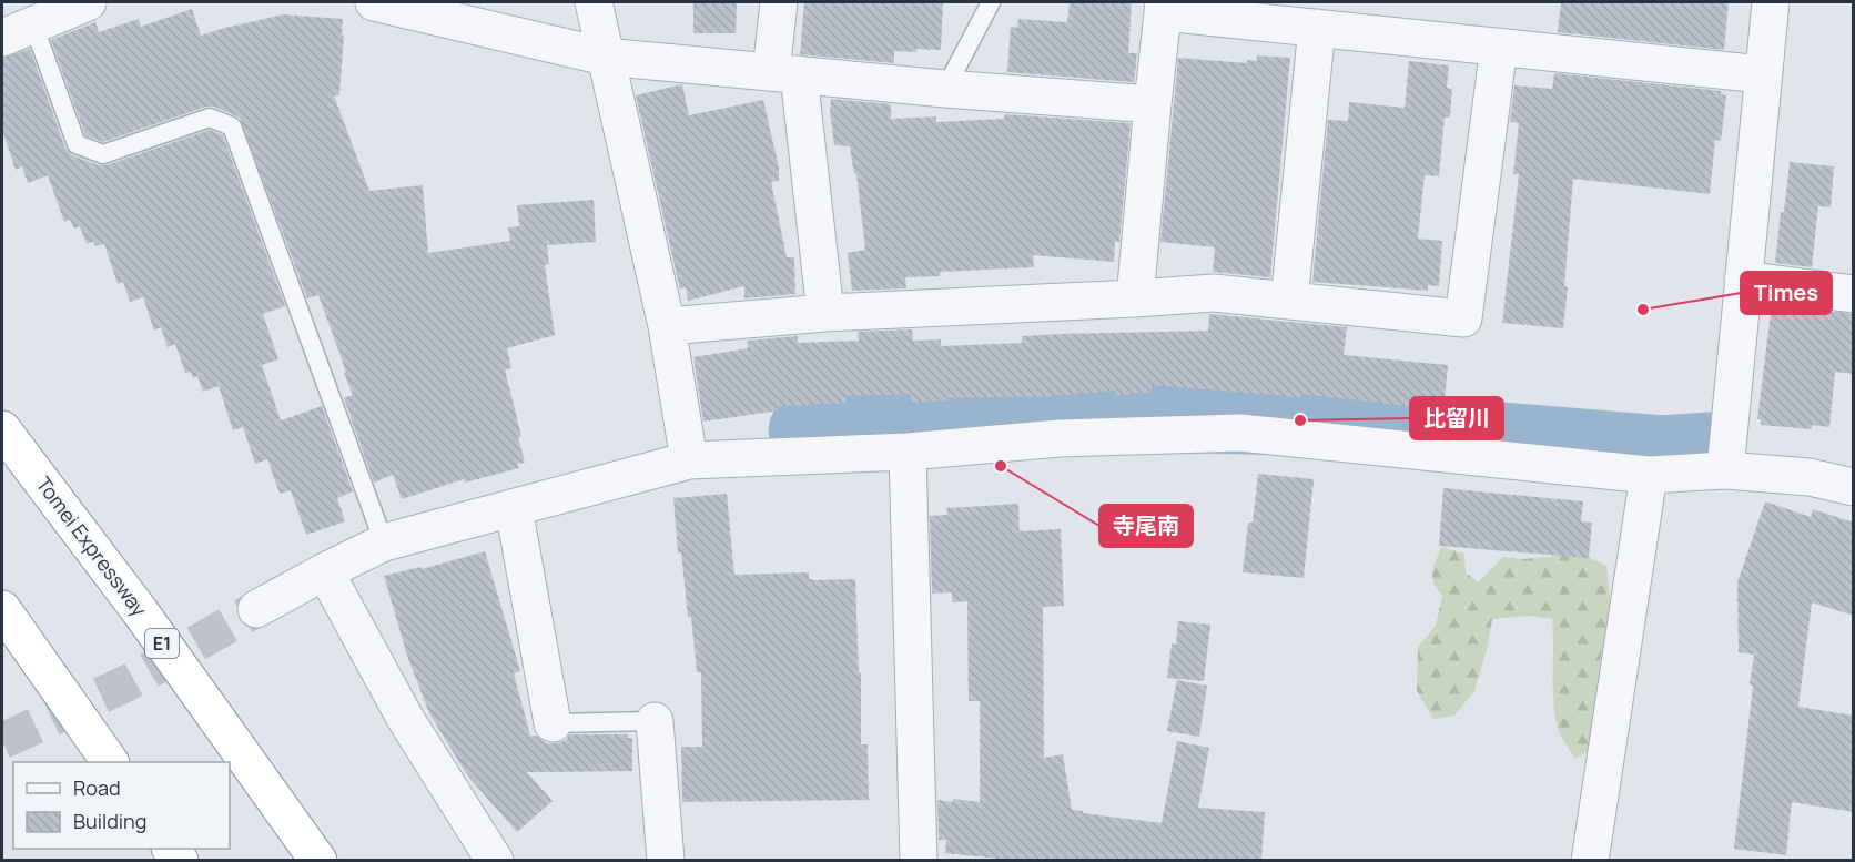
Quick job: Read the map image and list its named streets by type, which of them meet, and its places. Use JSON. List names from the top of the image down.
{
  "streets": {
    "highway": ["Tomei Expressway", "E1"]
  },
  "places": ["Times", "比留川", "寺尾南"],
  "legend": ["Road", "Building"]
}
